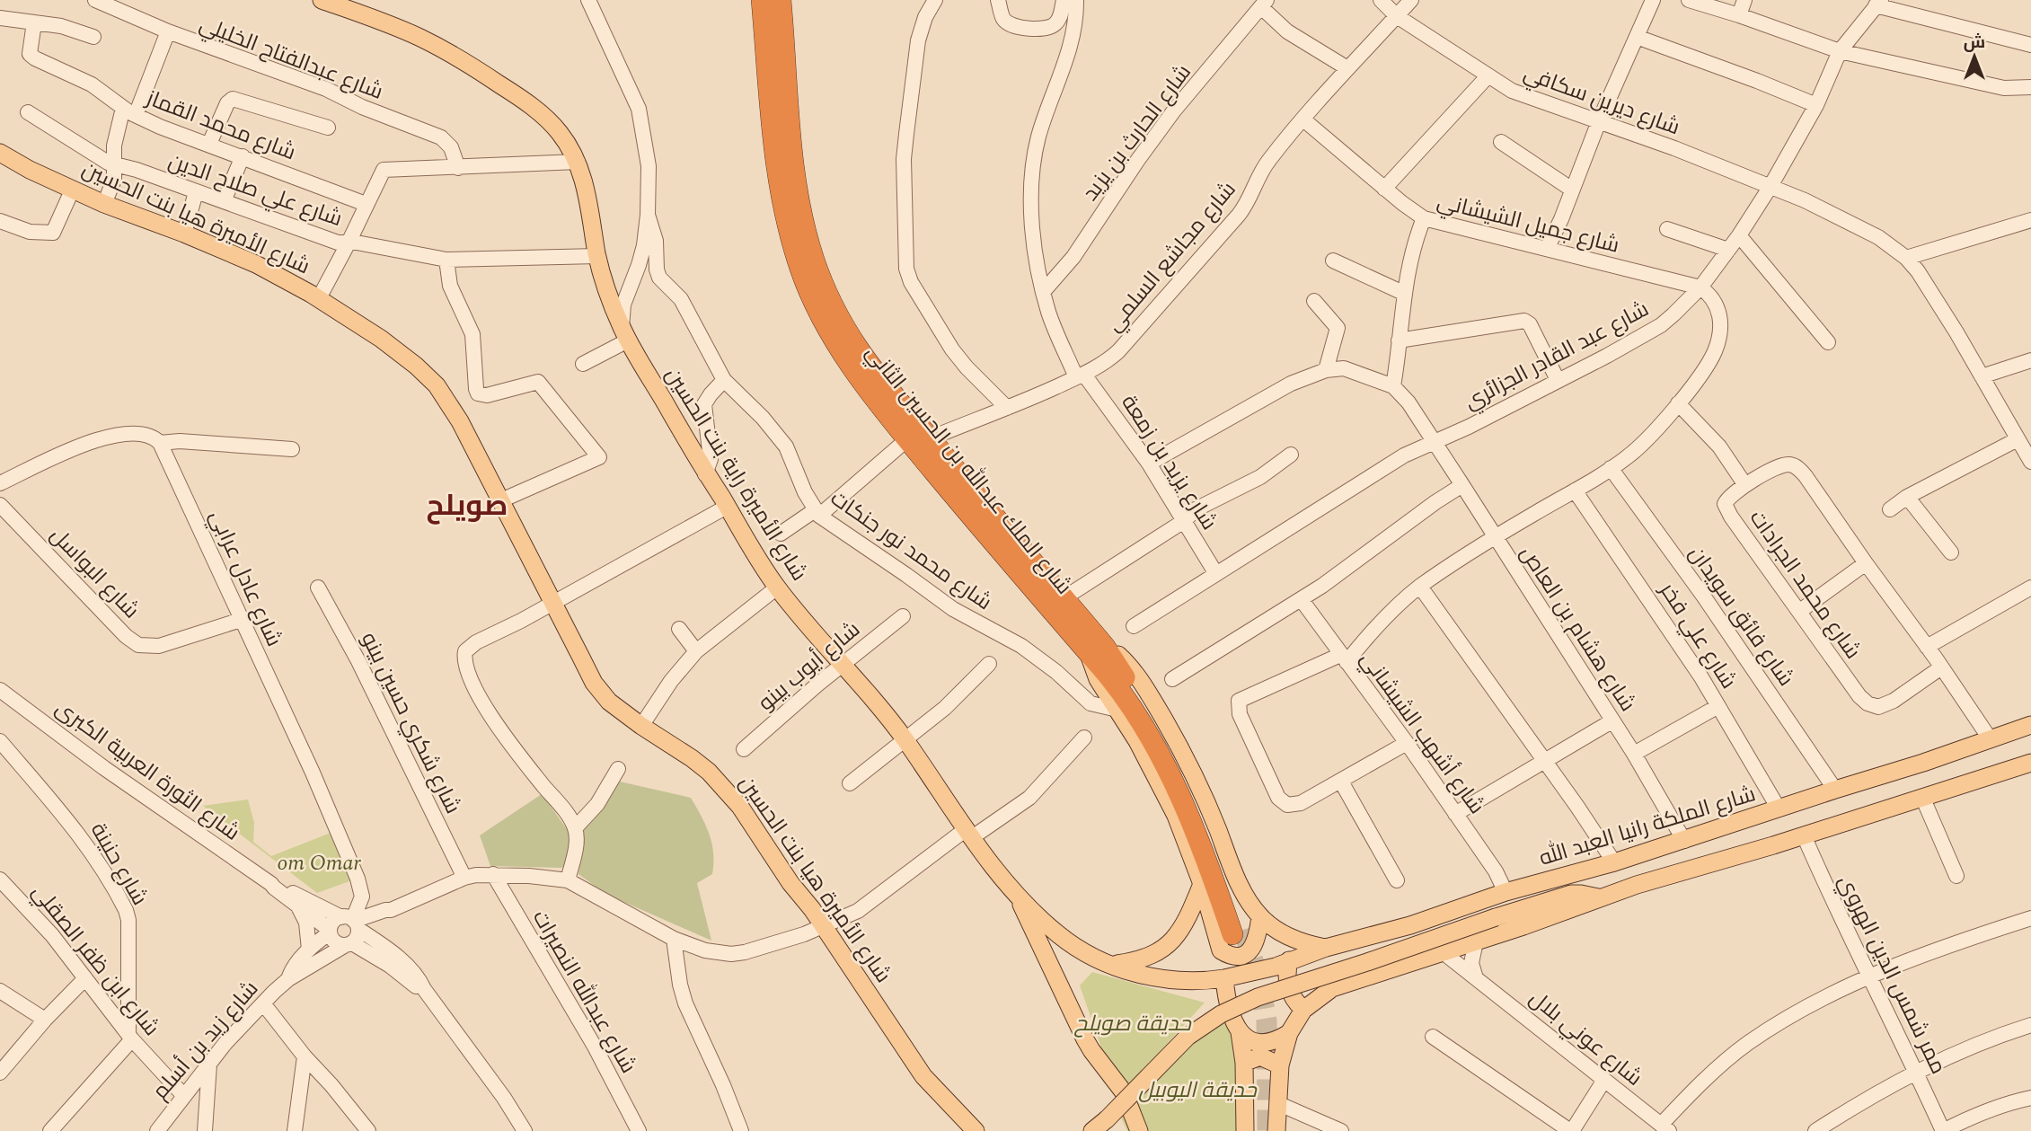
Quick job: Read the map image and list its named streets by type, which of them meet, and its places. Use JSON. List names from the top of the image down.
{
  "streets": {
    "highway": ["شارع الملك عبدالله بن الحسين الثاني"],
    "main road": ["شارع الأميرة هيا بنت الحسين", "شارع الأميرة راية بنت الحسين", "شارع الملكة رانيا العبد الله"],
    "street": [
      "شارع عبدالفتاح الخليلي",
      "شارع ديرين سكافي",
      "شارع محمد القماز",
      "شارع الحارث بن يزيد",
      "شارع علي صلاح الدين",
      "شارع جميل الشيشاني",
      "شارع مجاشع السلمي",
      "شارع عبد القادر الجزائري",
      "شارع يزيد بن زمعة",
      "شارع محمد نور جنكات",
      "شارع البواسل",
      "شارع عادل عرابي",
      "شارع محمد الجرادات",
      "شارع فائق سويدان",
      "شارع هشام بن العاص",
      "شارع علي فخر",
      "شارع أيوب بينو",
      "شارع شكري حسين بينو",
      "شارع أشهب الشيشاني",
      "شارع الثورة العربية الكبرى",
      "شارع حنينة",
      "شارع ابن ظفر الصقلي",
      "ممر شمس الدين الهروي",
      "شارع عبدالله النصيرات",
      "شارع عوني بلال",
      "شارع زيد بن أسلم"
    ]
  },
  "crossings": [
    ["شارع ديرين سكافي", "شارع مجاشع السلمي"],
    ["شارع ديرين سكافي", "شارع عبد القادر الجزائري"],
    ["شارع الحارث بن يزيد", "شارع يزيد بن زمعة"],
    ["شارع علي صلاح الدين", "شارع الأميرة راية بنت الحسين"],
    ["شارع جميل الشيشاني", "شارع مجاشع السلمي"],
    ["شارع جميل الشيشاني", "شارع عبد القادر الجزائري"],
    ["شارع مجاشع السلمي", "شارع يزيد بن زمعة"],
    ["شارع مجاشع السلمي", "شارع الملك عبدالله بن الحسين الثاني"],
    ["شارع عبد القادر الجزائري", "شارع يزيد بن زمعة"],
    ["شارع عبد القادر الجزائري", "شارع هشام بن العاص"],
    ["شارع الأميرة راية بنت الحسين", "شارع أيوب بينو"],
    ["شارع الأميرة راية بنت الحسين", "شارع الملكة رانيا العبد الله"],
    ["شارع البواسل", "شارع عادل عرابي"],
    ["شارع عادل عرابي", "شارع الثورة العربية الكبرى"],
    ["شارع عادل عرابي", "شارع زيد بن أسلم"],
    ["شارع محمد الجرادات", "شارع الملكة رانيا العبد الله"],
    ["شارع فائق سويدان", "شارع الملكة رانيا العبد الله"],
    ["شارع هشام بن العاص", "شارع الملكة رانيا العبد الله"],
    ["شارع علي فخر", "شارع الملكة رانيا العبد الله"],
    ["شارع أشهب الشيشاني", "شارع الملكة رانيا العبد الله"],
    ["شارع الثورة العربية الكبرى", "شارع زيد بن أسلم"],
    ["شارع حنينة", "شارع ابن ظفر الصقلي"],
    ["شارع ابن ظفر الصقلي", "شارع زيد بن أسلم"]
  ],
  "districts": ["صويلح"],
  "parks": ["om Omar", "حديقة صويلح", "حديقة اليوبيل"],
  "north": "top"
}
